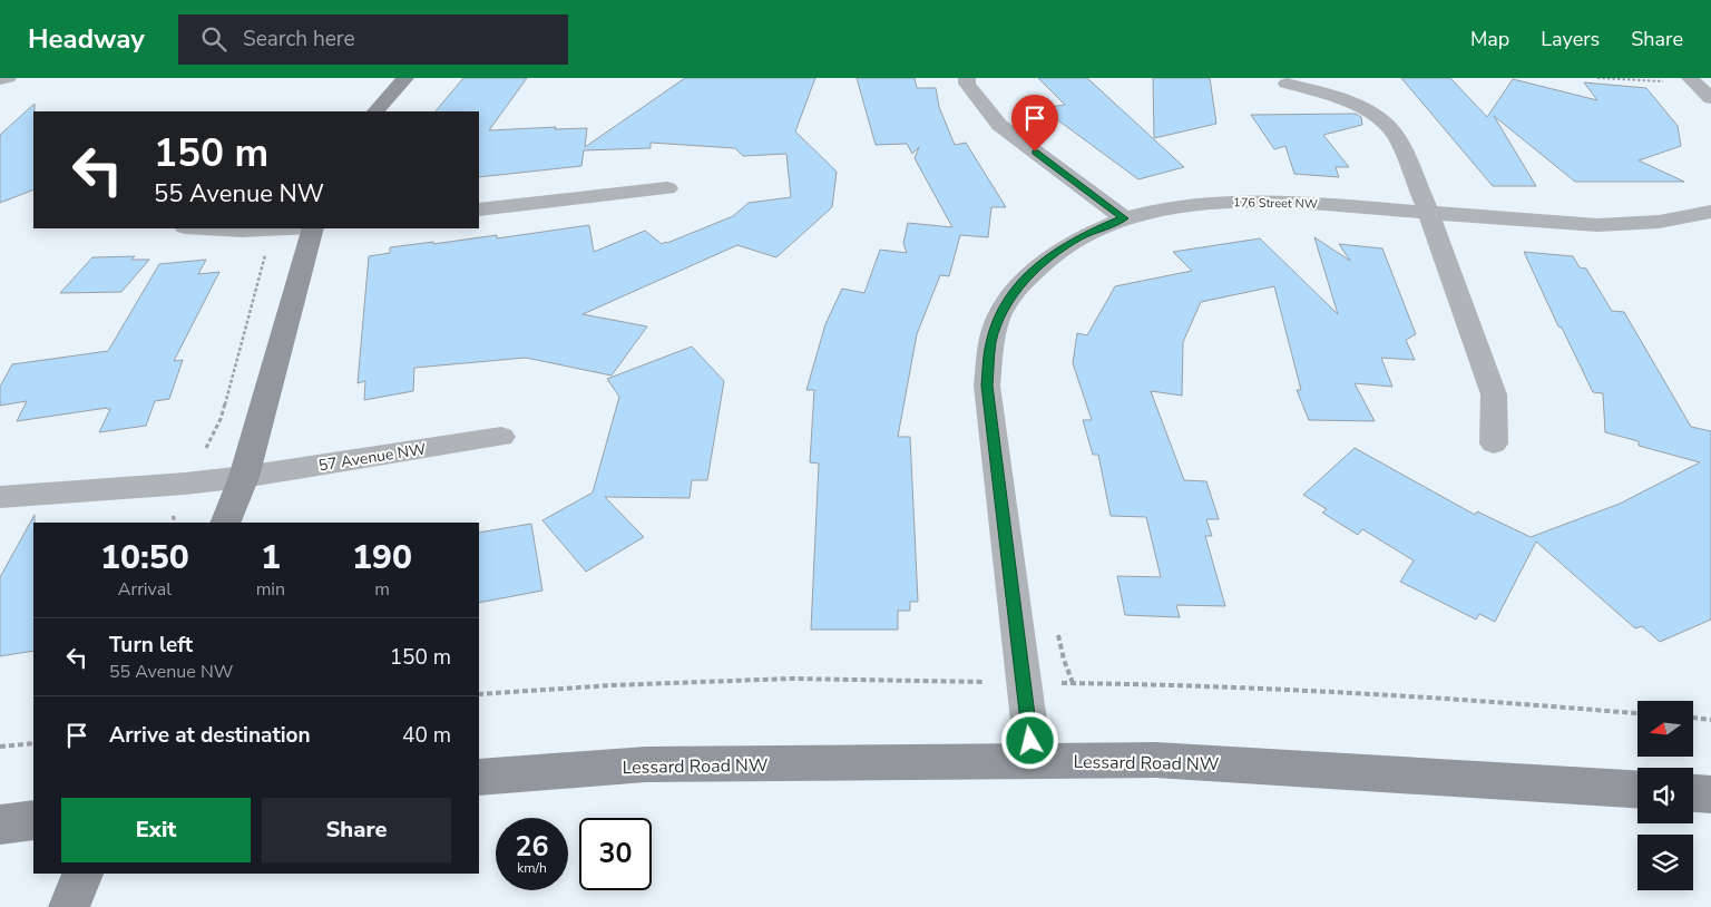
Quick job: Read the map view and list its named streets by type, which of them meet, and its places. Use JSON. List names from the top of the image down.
{
  "streets": {
    "main road": ["Lessard Road NW"],
    "street": ["176 Street NW", "57 Avenue NW"]
  },
  "crossings": [
    ["176 Street NW", "Lessard Road NW"]
  ],
  "north": "left",
  "page": {
    "header": "Headway",
    "search": "Search here",
    "nav": ["Map", "Layers", "Share"],
    "turn": ["150 m", "55 Avenue NW"],
    "eta": [
      "10:50",
      "Arrival",
      "1",
      "min",
      "190",
      "m"
    ],
    "list": [
      {
        "name": "Turn left",
        "note": "55 Avenue NW",
        "value": "150 m"
      },
      {
        "name": "Arrive at destination",
        "value": "40 m"
      }
    ],
    "buttons": ["Exit", "Share"],
    "speed": "26 km/h",
    "limit": "30"
  }
}
